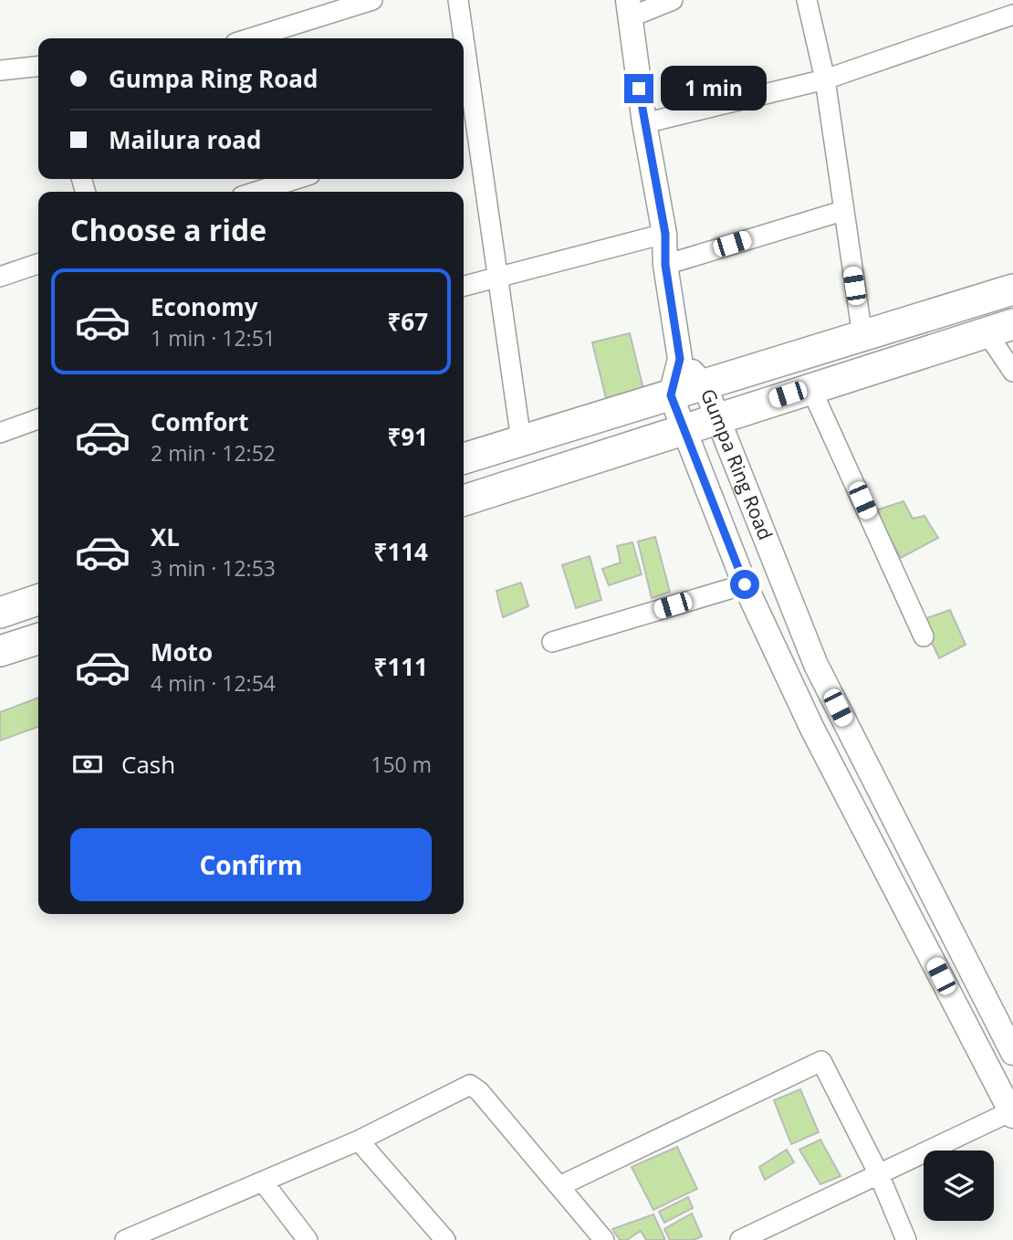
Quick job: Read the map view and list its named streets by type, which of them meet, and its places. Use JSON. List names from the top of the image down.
{
  "streets": {
    "street": ["Gumpa Ring Road"]
  },
  "page": {
    "banner": ["Gumpa Ring Road", "Mailura road"],
    "bubble": "1 min",
    "heading": "Choose a ride",
    "list": [
      {
        "name": "Economy",
        "note": "1 min · 12:51",
        "value": "₹67"
      },
      {
        "name": "Comfort",
        "note": "2 min · 12:52",
        "value": "₹91"
      },
      {
        "name": "XL",
        "note": "3 min · 12:53",
        "value": "₹114"
      },
      {
        "name": "Moto",
        "note": "4 min · 12:54",
        "value": "₹111"
      }
    ],
    "pay": ["Cash", "150 m"],
    "buttons": "Confirm"
  }
}
